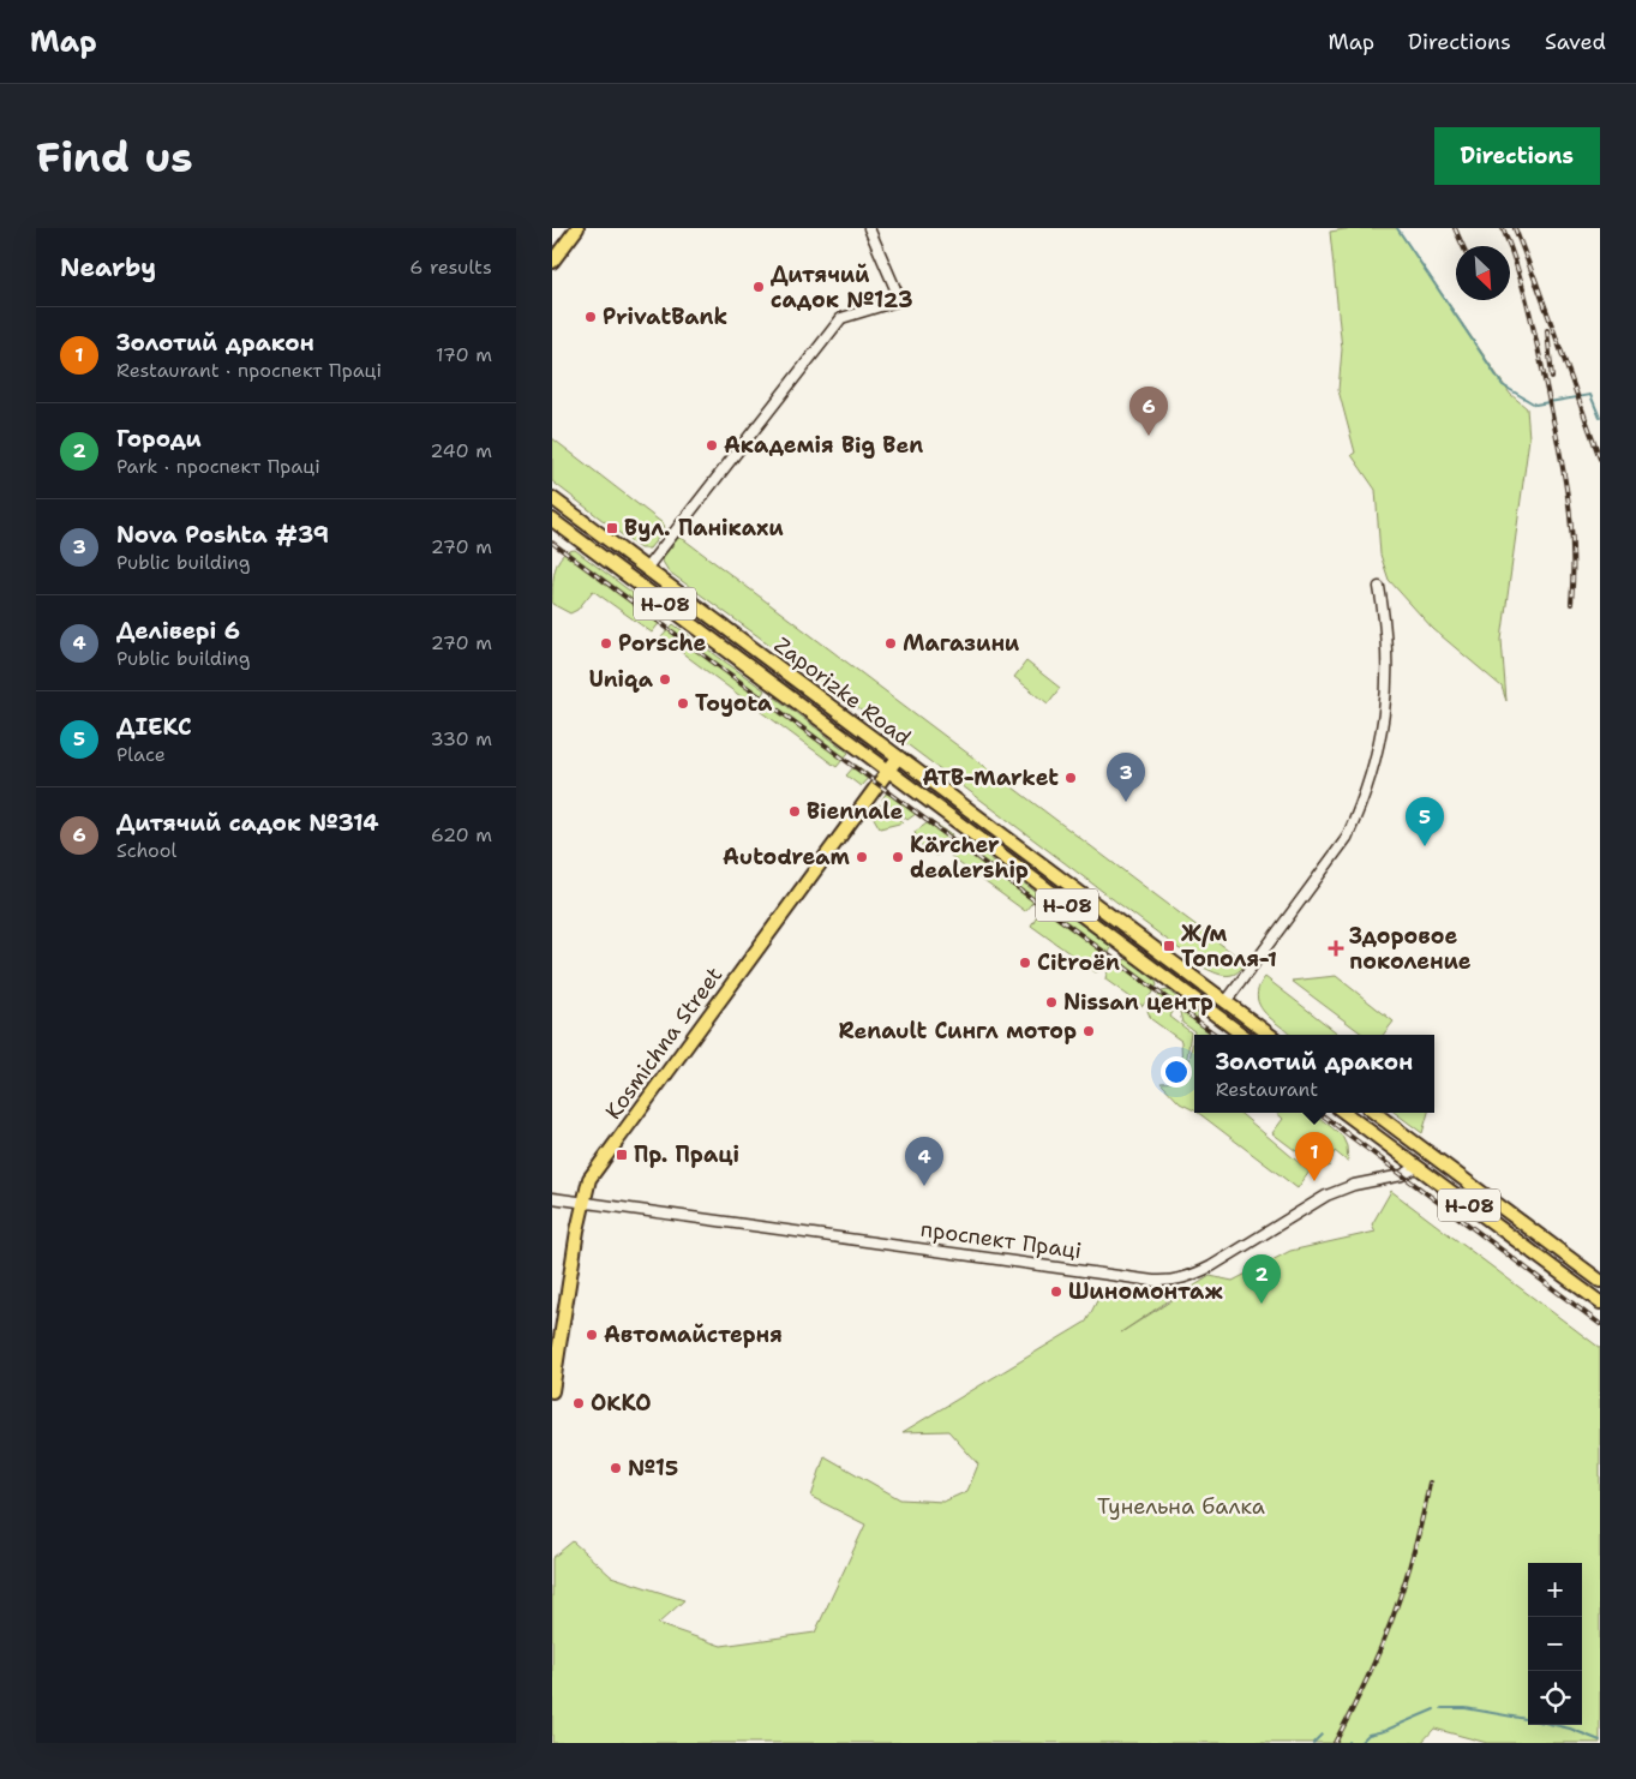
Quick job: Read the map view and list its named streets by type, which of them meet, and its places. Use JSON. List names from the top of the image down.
{
  "streets": {
    "main road": ["Н-08", "Zaporizke Road", "Kosmichna Street"],
    "street": ["проспект Праці"]
  },
  "crossings": [
    ["Н-08", "Zaporizke Road"],
    ["Н-08", "проспект Праці"],
    ["Zaporizke Road", "Kosmichna Street"],
    ["Kosmichna Street", "проспект Праці"]
  ],
  "parks": ["Тунельна балка"],
  "places": {
    "other": [
      "Дитячий садок №123",
      "PrivatBank",
      "Академія Big Ben",
      "Porsche",
      "Магазини",
      "Uniqa",
      "Toyota",
      "ATB-Market",
      "Biennale",
      "Autodream",
      "Kärcher dealership",
      "Citroën",
      "Nissan центр",
      "Renault Сингл мотор",
      "Шиномонтаж",
      "Автомайстерня",
      "OKKO",
      "№15"
    ],
    "transit": ["Вул. Панікахи", "Ж/м Тополя-1", "Пр. Праці"],
    "health": ["Здоровое поколение"]
  },
  "north": "bottom right",
  "page": {
    "header": "Map",
    "nav": ["Map", "Directions", "Saved"],
    "buttons": "Directions",
    "title": "Find us",
    "heading": ["Nearby", "6 results"],
    "list": [
      {
        "mark": "1",
        "name": "Золотий дракон",
        "note": "Restaurant · проспект Праці",
        "value": "170 m"
      },
      {
        "mark": "2",
        "name": "Городи",
        "note": "Park · проспект Праці",
        "value": "240 m"
      },
      {
        "mark": "3",
        "name": "Nova Poshta #39",
        "note": "Public building",
        "value": "270 m"
      },
      {
        "mark": "4",
        "name": "Делівері 6",
        "note": "Public building",
        "value": "270 m"
      },
      {
        "mark": "5",
        "name": "ДІЕКС",
        "note": "Place",
        "value": "330 m"
      },
      {
        "mark": "6",
        "name": "Дитячий садок №314",
        "note": "School",
        "value": "620 m"
      }
    ],
    "pins": [
      "6",
      "3",
      "5",
      "1",
      "4",
      "2"
    ],
    "popup": ["Золотий дракон", "Restaurant"],
    "map_buttons": ["+", "−"]
  }
}
